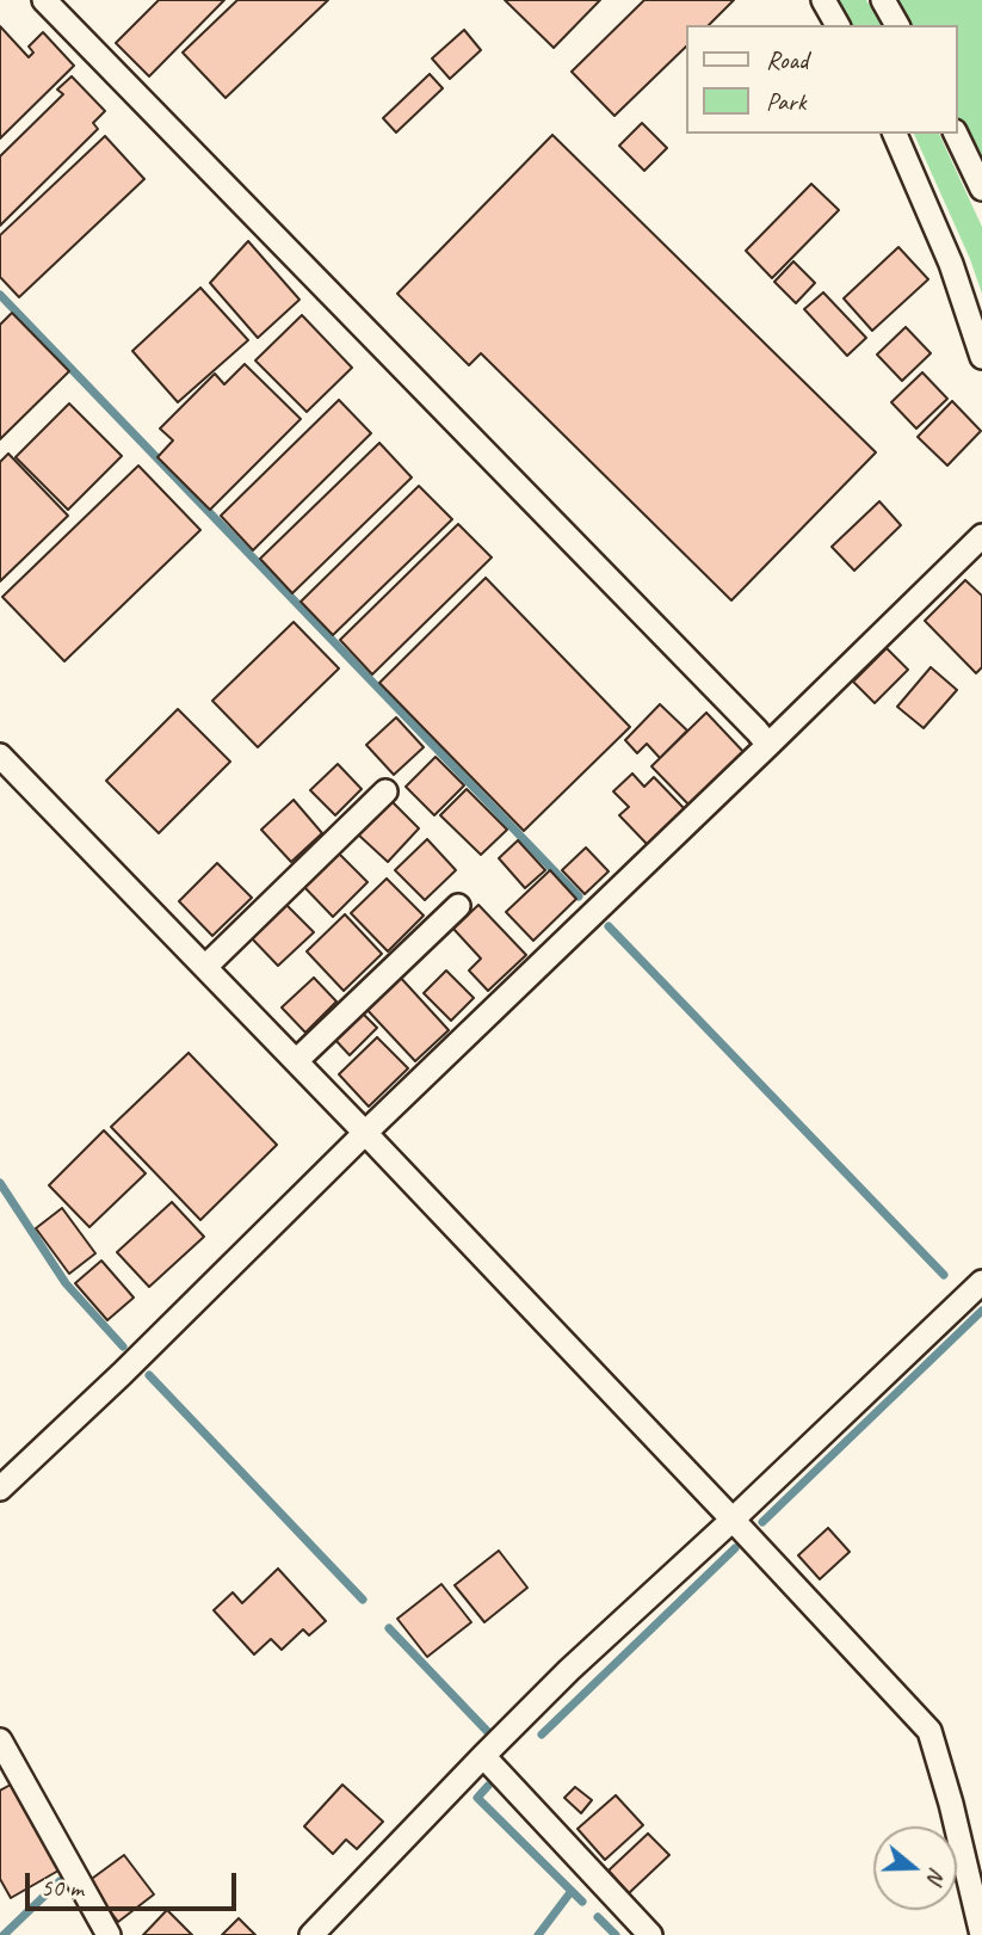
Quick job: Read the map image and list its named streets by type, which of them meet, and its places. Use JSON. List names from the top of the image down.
{
  "legend": ["Road", "Park"],
  "scale_bar": "50 m",
  "north": "right"
}
